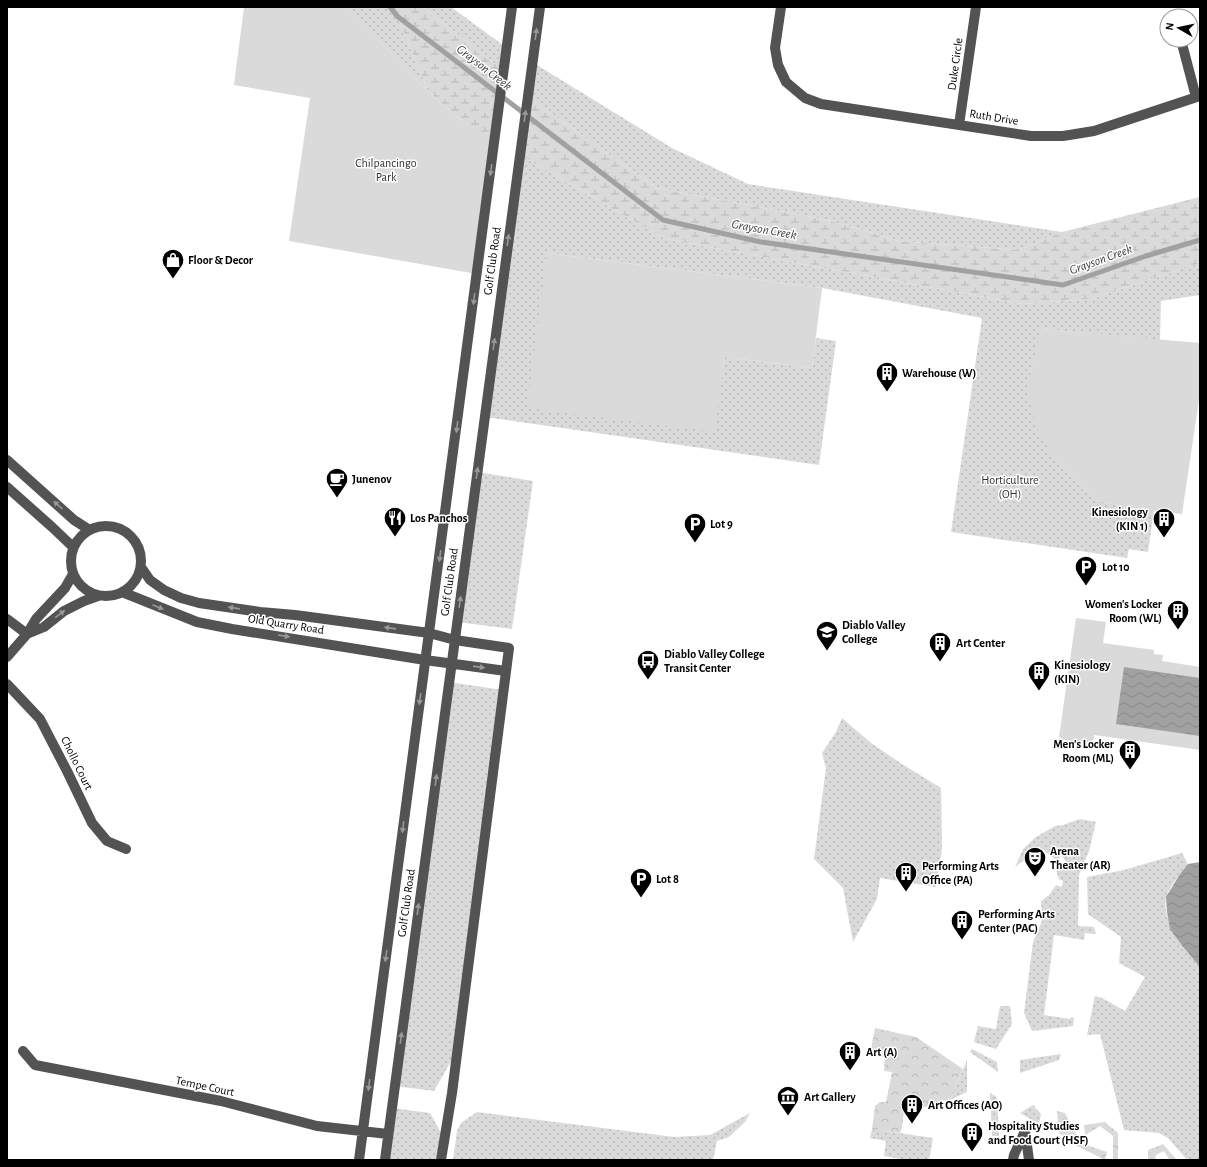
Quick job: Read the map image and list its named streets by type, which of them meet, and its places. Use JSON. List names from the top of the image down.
{
  "streets": {
    "street": [
      "Duke Circle",
      "Ruth Drive",
      "Golf Club Road",
      "Old Quarry Road",
      "Chollo Court",
      "Tempe Court"
    ]
  },
  "crossings": [
    ["Duke Circle", "Ruth Drive"],
    ["Golf Club Road", "Old Quarry Road"],
    ["Golf Club Road", "Tempe Court"]
  ],
  "water": ["Grayson Creek"],
  "parks": ["Chilpancingo Park", "Horticulture (OH)"],
  "places": {
    "shop": ["Floor & Decor"],
    "building": [
      "Warehouse (W)",
      "Kinesiology (KIN 1)",
      "Women's Locker Room (WL)",
      "Art Center",
      "Kinesiology (KIN)",
      "Men's Locker Room (ML)",
      "Performing Arts Office (PA)",
      "Performing Arts Center (PAC)",
      "Art (A)",
      "Art Offices (AO)",
      "Hospitality Studies and Food Court (HSF)"
    ],
    "cafe": ["Junenov"],
    "restaurant": ["Los Panchos"],
    "parking": ["Lot 9", "Lot 10", "Lot 8"],
    "school or university": ["Diablo Valley College"],
    "bus stop": ["Diablo Valley College Transit Center"],
    "theatre": ["Arena Theater (AR)"],
    "museum": ["Art Gallery"]
  },
  "north": "left"
}
